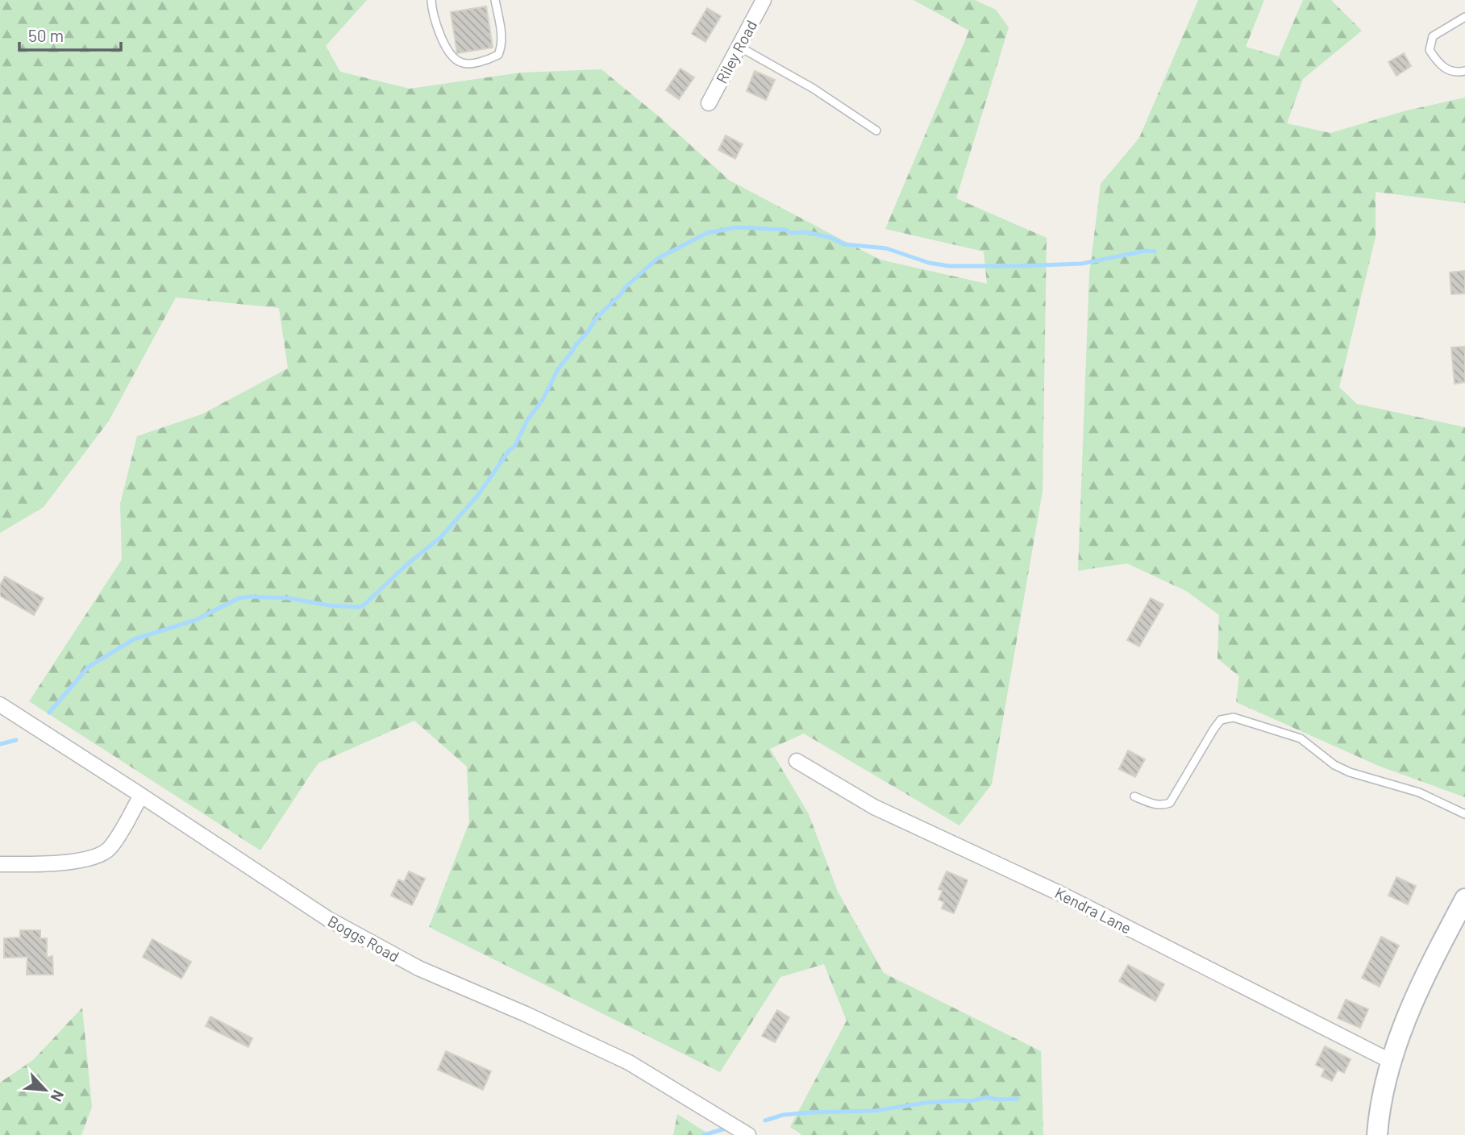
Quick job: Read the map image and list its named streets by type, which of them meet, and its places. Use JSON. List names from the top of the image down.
{
  "streets": {
    "street": ["Riley Road", "Kendra Lane", "Boggs Road"]
  },
  "scale_bar": "50 m",
  "north": "bottom right"
}
